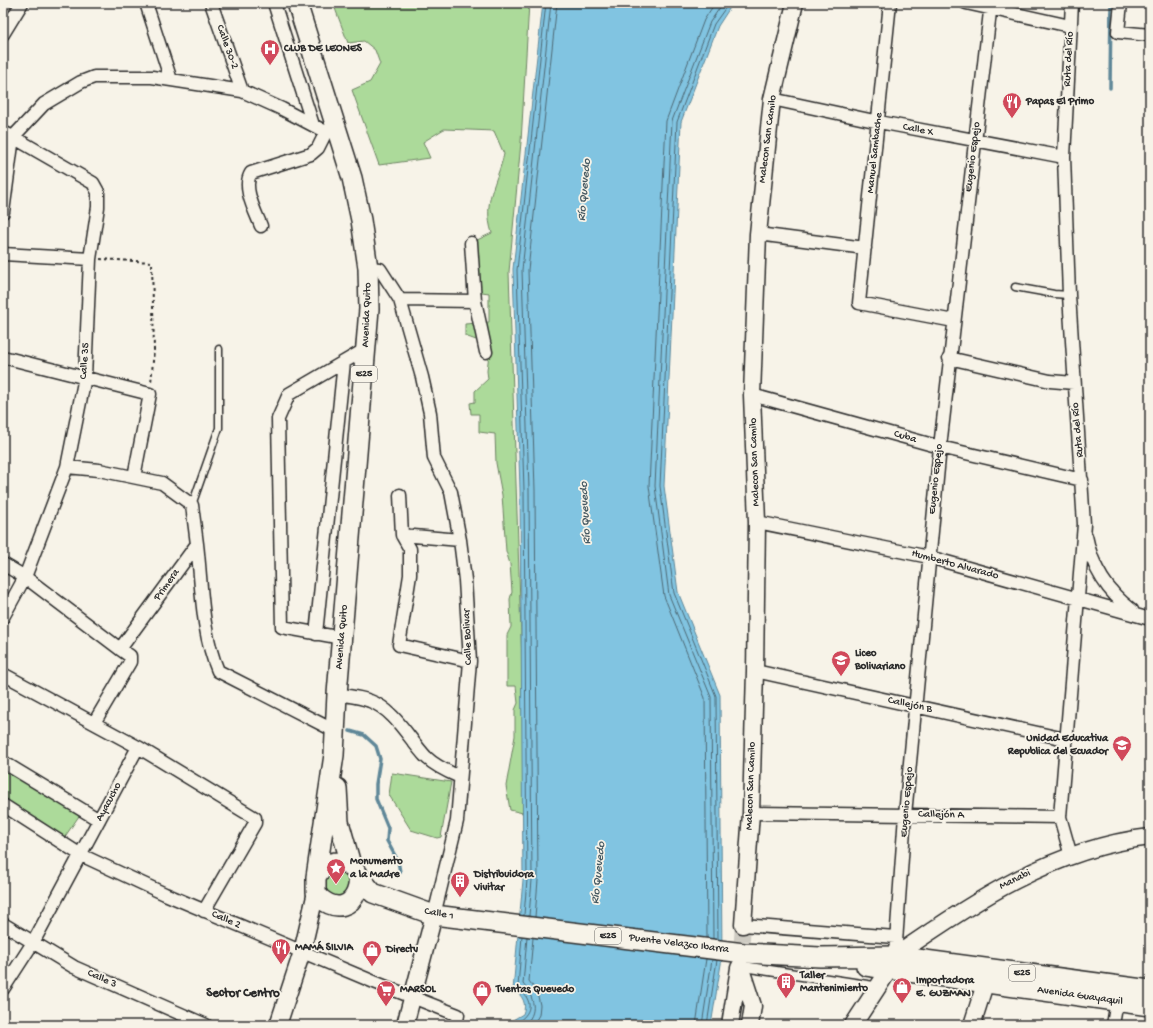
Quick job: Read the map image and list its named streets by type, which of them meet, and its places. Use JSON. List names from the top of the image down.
{
  "streets": {
    "highway": [
      "Avenida Quito",
      "E25",
      "Calle 1",
      "Puente Velazco Ibarra",
      "Avenida Guayaquil"
    ],
    "main road": ["Malecon San Camilo", "Calle Bolivar", "Manabi"],
    "street": [
      "Calle 30-2",
      "Ruta del Río",
      "Calle X",
      "Manuel Sambache",
      "Eugenio Espejo",
      "Calle 35",
      "Cuba",
      "Humberto Alvarado",
      "Primera",
      "Callejón B",
      "Ayacucho",
      "Callejón A",
      "Calle 2",
      "Calle 3"
    ]
  },
  "crossings": [
    ["Ruta del Río", "Calle X"],
    ["Ruta del Río", "Cuba"],
    ["Ruta del Río", "Humberto Alvarado"],
    ["Ruta del Río", "Callejón B"],
    ["Ruta del Río", "Callejón A"],
    ["Ruta del Río", "Manabi"],
    ["Calle X", "Malecon San Camilo"],
    ["Calle X", "Manuel Sambache"],
    ["Calle X", "Eugenio Espejo"],
    ["Malecon San Camilo", "Cuba"],
    ["Malecon San Camilo", "Humberto Alvarado"],
    ["Malecon San Camilo", "Callejón B"],
    ["Malecon San Camilo", "Callejón A"],
    ["Manuel Sambache", "Eugenio Espejo"],
    ["Eugenio Espejo", "Cuba"],
    ["Eugenio Espejo", "Humberto Alvarado"],
    ["Eugenio Espejo", "Callejón B"],
    ["Eugenio Espejo", "Callejón A"],
    ["Eugenio Espejo", "Manabi"],
    ["Eugenio Espejo", "Avenida Guayaquil"],
    ["Avenida Quito", "E25"],
    ["Avenida Quito", "Calle Bolivar"],
    ["Avenida Quito", "Calle 1"],
    ["E25", "Calle 1"],
    ["Calle Bolivar", "Calle 1"],
    ["Calle Bolivar", "Calle 2"],
    ["Ayacucho", "Calle 2"],
    ["Ayacucho", "Calle 3"],
    ["Manabi", "Avenida Guayaquil"],
    ["Calle 1", "Puente Velazco Ibarra"],
    ["Puente Velazco Ibarra", "Avenida Guayaquil"]
  ],
  "districts": ["Sector Centro"],
  "water": ["Río Quevedo"],
  "places": {
    "hospital": ["CLUB DE LEONES"],
    "restaurant": ["Papas El Primo", "MAMÁ SILVIA"],
    "school or university": ["Liceo Bolivariano", "Unidad Educativa Republica del Ecuador"],
    "place": ["Monumento a la Madre"],
    "building": ["Distribuidora Vivitar", "Taller Mantenimiento"],
    "shop": ["Directv", "Importadora E. GUZMAN", "Tventas Quevedo"],
    "supermarket": ["MARSOL"]
  }
}
